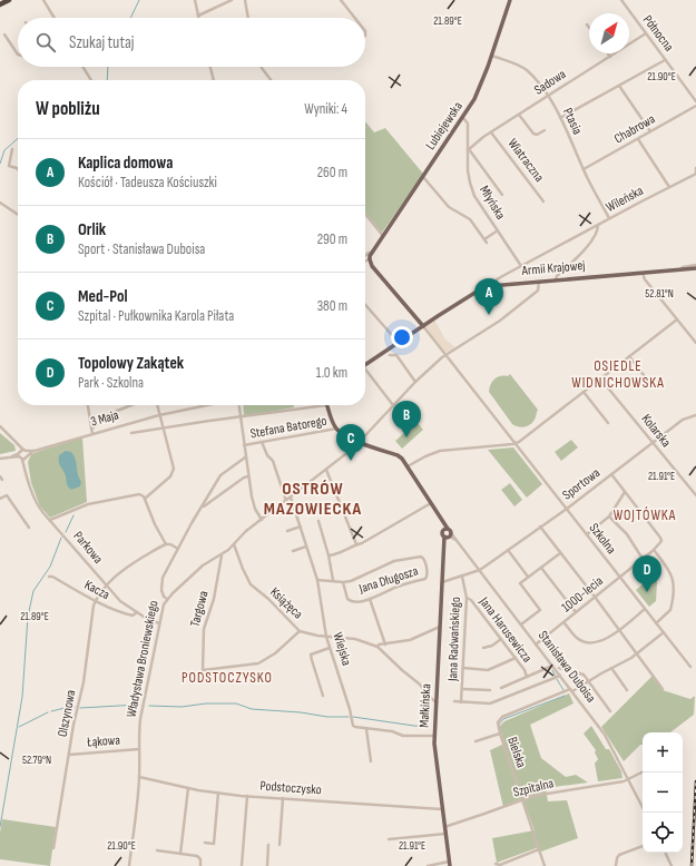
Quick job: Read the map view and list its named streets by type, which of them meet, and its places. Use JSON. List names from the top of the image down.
{
  "streets": {
    "main road": ["Lubiejewska", "Armii Krajowej", "Małkińska"],
    "street": [
      "Północna",
      "Sadowa",
      "Ptasia",
      "Chabrowa",
      "Wiatraczna",
      "Wileńska",
      "Młyńska",
      "3 Maja",
      "Stefana Batorego",
      "Kolarska",
      "Sportowa",
      "Szkolna",
      "Parkowa",
      "Jana Długosza",
      "Kacza",
      "1000-lecia",
      "Książęca",
      "Targowa",
      "Jana Harusewicza",
      "Jana Radwańskiego",
      "Wiejska",
      "Władysława Broniewskiego",
      "Stanisława Duboisa",
      "Olszynowa",
      "Łąkowa",
      "Bielska",
      "Podstoczysko",
      "Szpitalna"
    ]
  },
  "crossings": [
    ["Północna", "Sadowa"],
    ["Sadowa", "Ptasia"],
    ["Sadowa", "Wiatraczna"],
    ["Sadowa", "Młyńska"],
    ["Ptasia", "Lubiejewska"],
    ["Ptasia", "Chabrowa"],
    ["Ptasia", "Wileńska"],
    ["Lubiejewska", "Młyńska"],
    ["Wileńska", "Młyńska"],
    ["Wileńska", "Armii Krajowej"],
    ["Armii Krajowej", "Szkolna"],
    ["Kolarska", "Sportowa"],
    ["Sportowa", "Szkolna"],
    ["Sportowa", "Jana Radwańskiego"],
    ["Sportowa", "Stanisława Duboisa"],
    ["Sportowa", "Małkińska"],
    ["Szkolna", "1000-lecia"],
    ["Parkowa", "Kacza"],
    ["Parkowa", "Władysława Broniewskiego"],
    ["Parkowa", "Olszynowa"],
    ["Kacza", "Olszynowa"],
    ["1000-lecia", "Stanisława Duboisa"],
    ["Książęca", "Targowa"],
    ["Książęca", "Wiejska"],
    ["Książęca", "Małkińska"],
    ["Jana Harusewicza", "Jana Radwańskiego"],
    ["Władysława Broniewskiego", "Łąkowa"],
    ["Władysława Broniewskiego", "Podstoczysko"],
    ["Stanisława Duboisa", "Małkińska"],
    ["Stanisława Duboisa", "Bielska"],
    ["Stanisława Duboisa", "Szpitalna"],
    ["Małkińska", "Podstoczysko"],
    ["Małkińska", "Szpitalna"],
    ["Olszynowa", "Łąkowa"],
    ["Bielska", "Szpitalna"]
  ],
  "districts": [
    "OSIEDLE WIDNICHOWSKA",
    "OSTRÓW MAZOWIECKA",
    "WOJTÓWKA",
    "PODSTOCZYSKO"
  ],
  "north": "top right",
  "page": {
    "search": "Szukaj tutaj",
    "heading": ["W pobliżu", "Wyniki: 4"],
    "list": [
      {
        "mark": "A",
        "name": "Kaplica domowa",
        "note": "Kościół · Tadeusza Kościuszki",
        "value": "260 m"
      },
      {
        "mark": "B",
        "name": "Orlik",
        "note": "Sport · Stanisława Duboisa",
        "value": "290 m"
      },
      {
        "mark": "C",
        "name": "Med-Pol",
        "note": "Szpital · Pułkownika Karola Piłata",
        "value": "380 m"
      },
      {
        "mark": "D",
        "name": "Topolowy Zakątek",
        "note": "Park · Szkolna",
        "value": "1.0 km"
      }
    ],
    "pins": [
      "A",
      "B",
      "C",
      "D"
    ],
    "map_buttons": ["+", "−"]
  },
  "coordinates": [
    "21.89°E",
    "21.90°E",
    "52.81°N",
    "21.91°E",
    "52.79°N"
  ]
}
